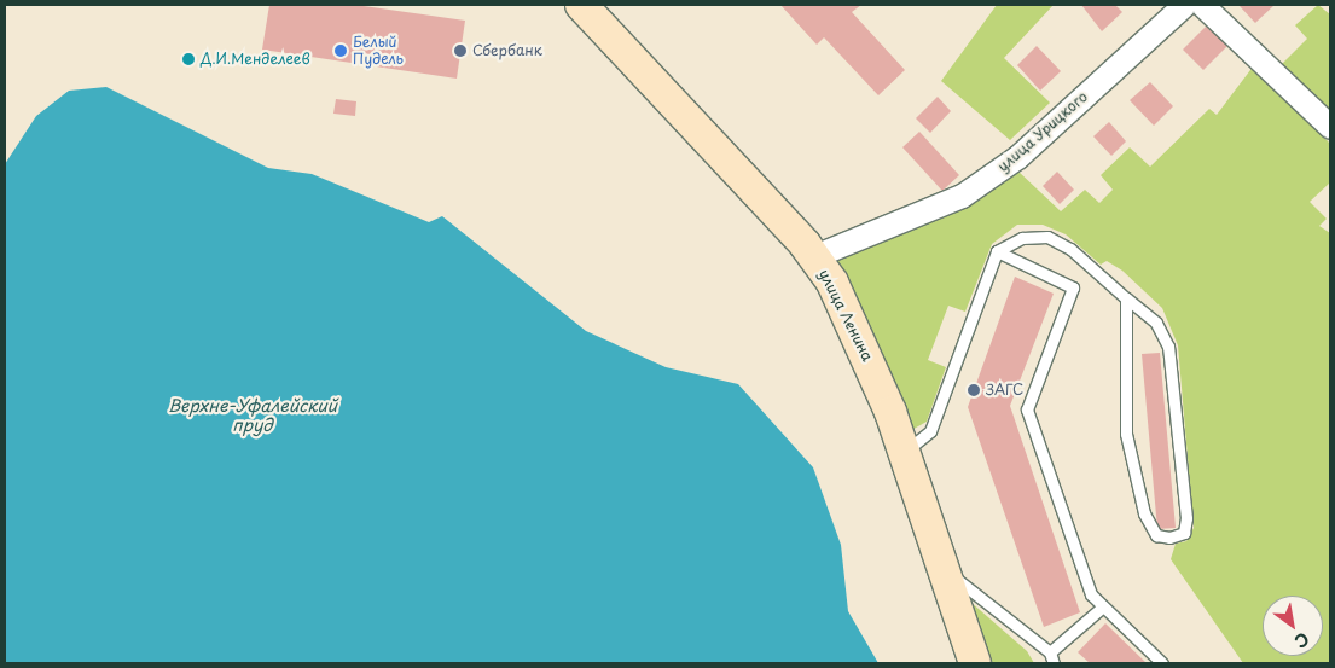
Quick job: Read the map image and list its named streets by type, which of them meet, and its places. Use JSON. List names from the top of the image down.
{
  "streets": {
    "main road": ["улица Ленина"],
    "street": ["улица Урицкого"]
  },
  "crossings": [
    ["улица Урицкого", "улица Ленина"]
  ],
  "water": ["Верхне-Уфалейский пруд"],
  "places": [
    "Белый Пудель",
    "Сбербанк",
    "Д.И.Менделеев",
    "ЗАГС"
  ],
  "north": "bottom right"
}
